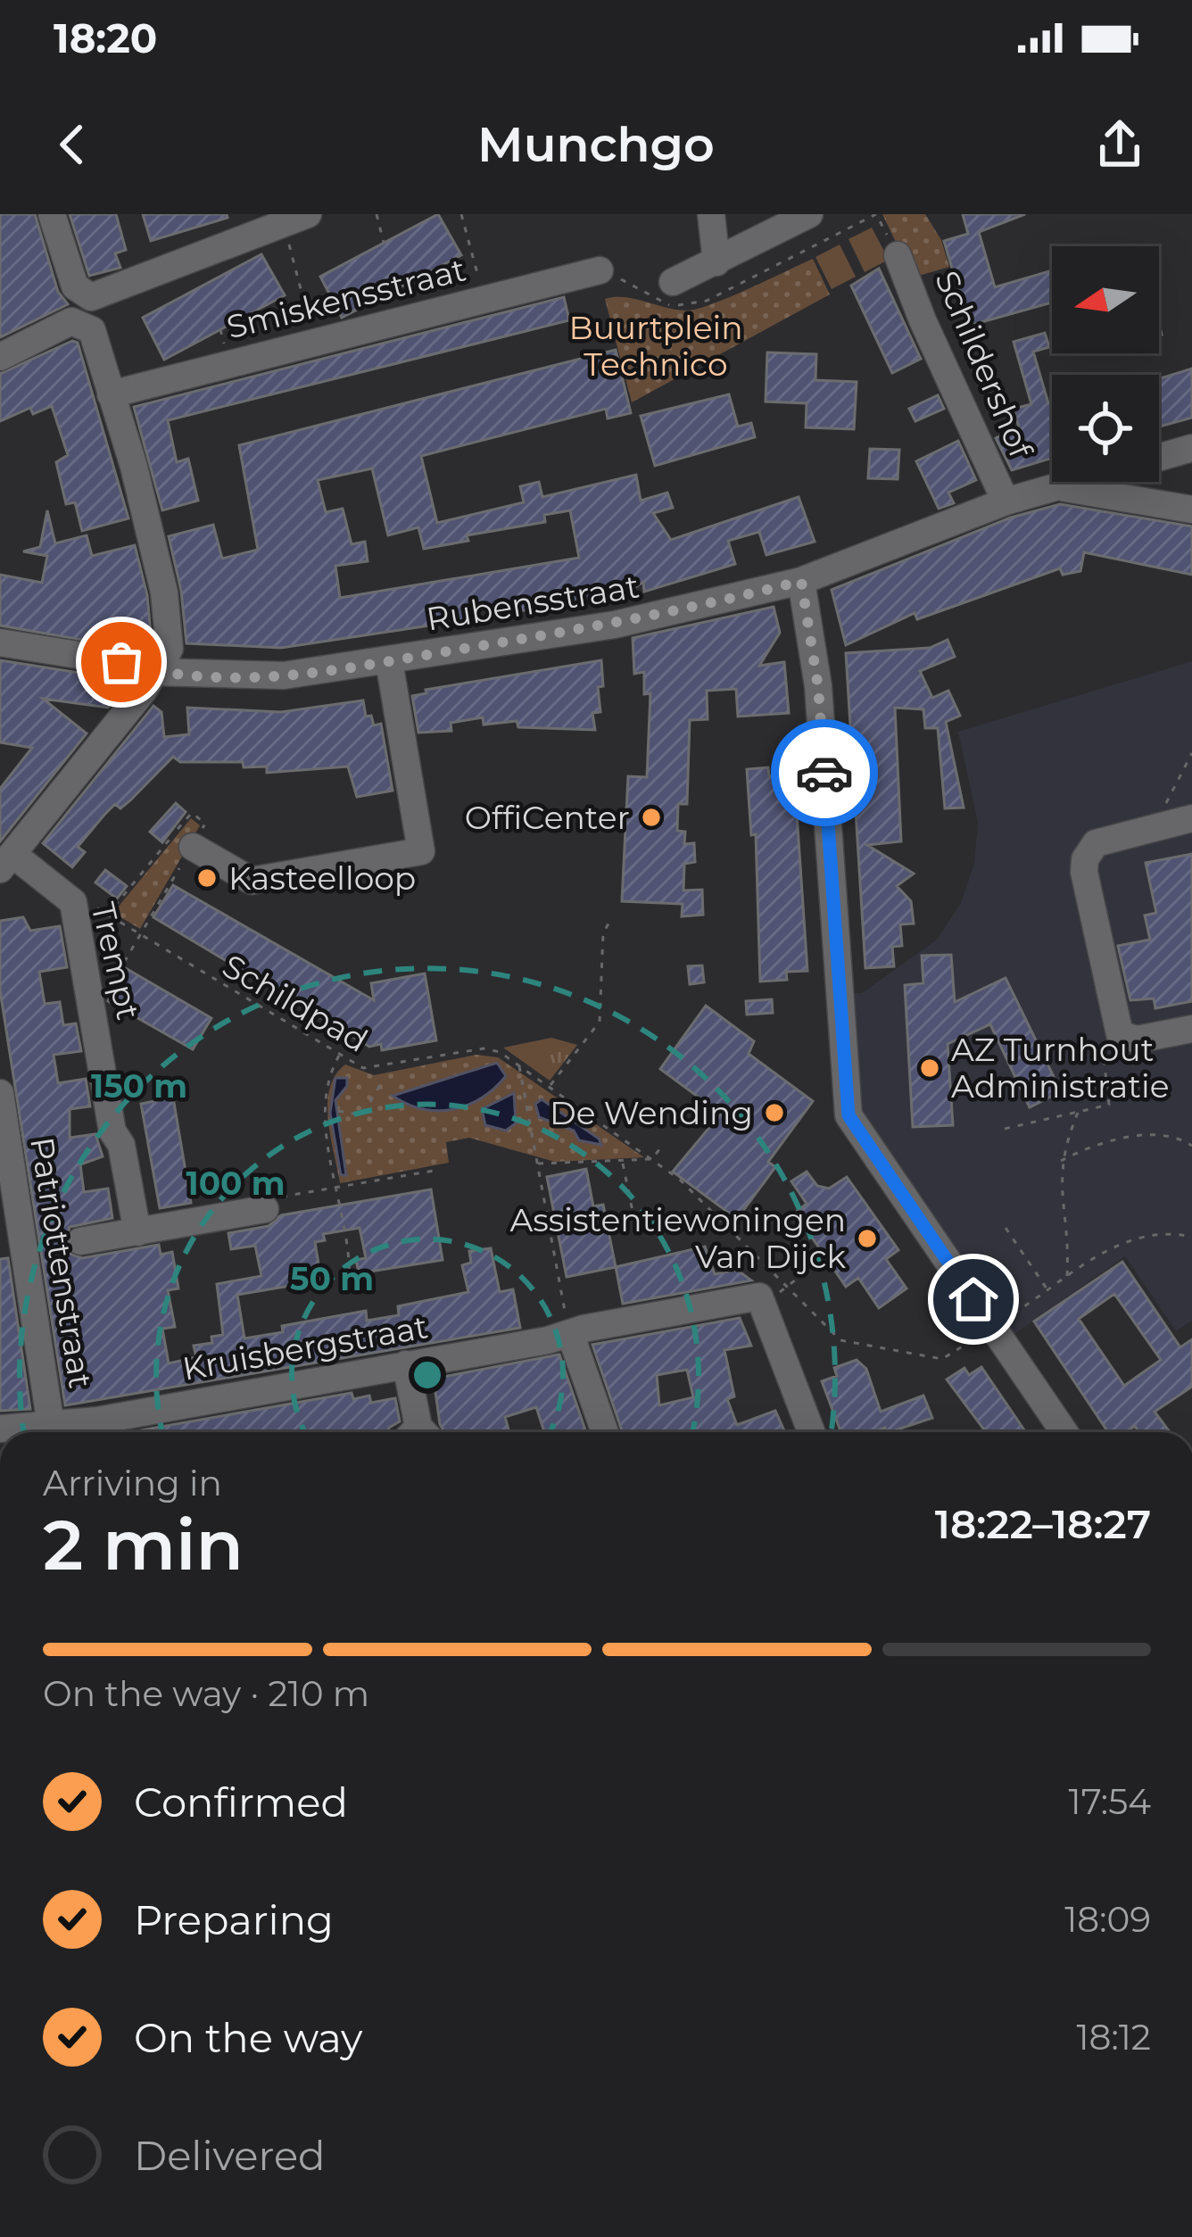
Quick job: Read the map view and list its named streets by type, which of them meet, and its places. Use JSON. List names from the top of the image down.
{
  "streets": {
    "street": [
      "Smiskensstraat",
      "Schildershof",
      "Rubensstraat",
      "Trempt",
      "Patriottenstraat",
      "Kruisbergstraat"
    ],
    "path": ["Schildpad"]
  },
  "crossings": [
    ["Schildershof", "Rubensstraat"]
  ],
  "parks": ["Buurtplein Technico"],
  "places": [
    "OffiCenter",
    "Kasteelloop",
    "AZ Turnhout Administratie",
    "De Wending",
    "Assistentiewoningen Van Dijck"
  ],
  "north": "left",
  "page": {
    "status": "18:20",
    "header": "Munchgo",
    "heading": ["2 min", "Arriving in", "18:22–18:27"],
    "bar": "On the way · 210 m",
    "list": [
      ["Confirmed", "17:54"],
      ["Preparing", "18:09"],
      ["On the way", "18:12"],
      "Delivered"
    ]
  },
  "rings": ["150 m", "100 m", "50 m"]
}
